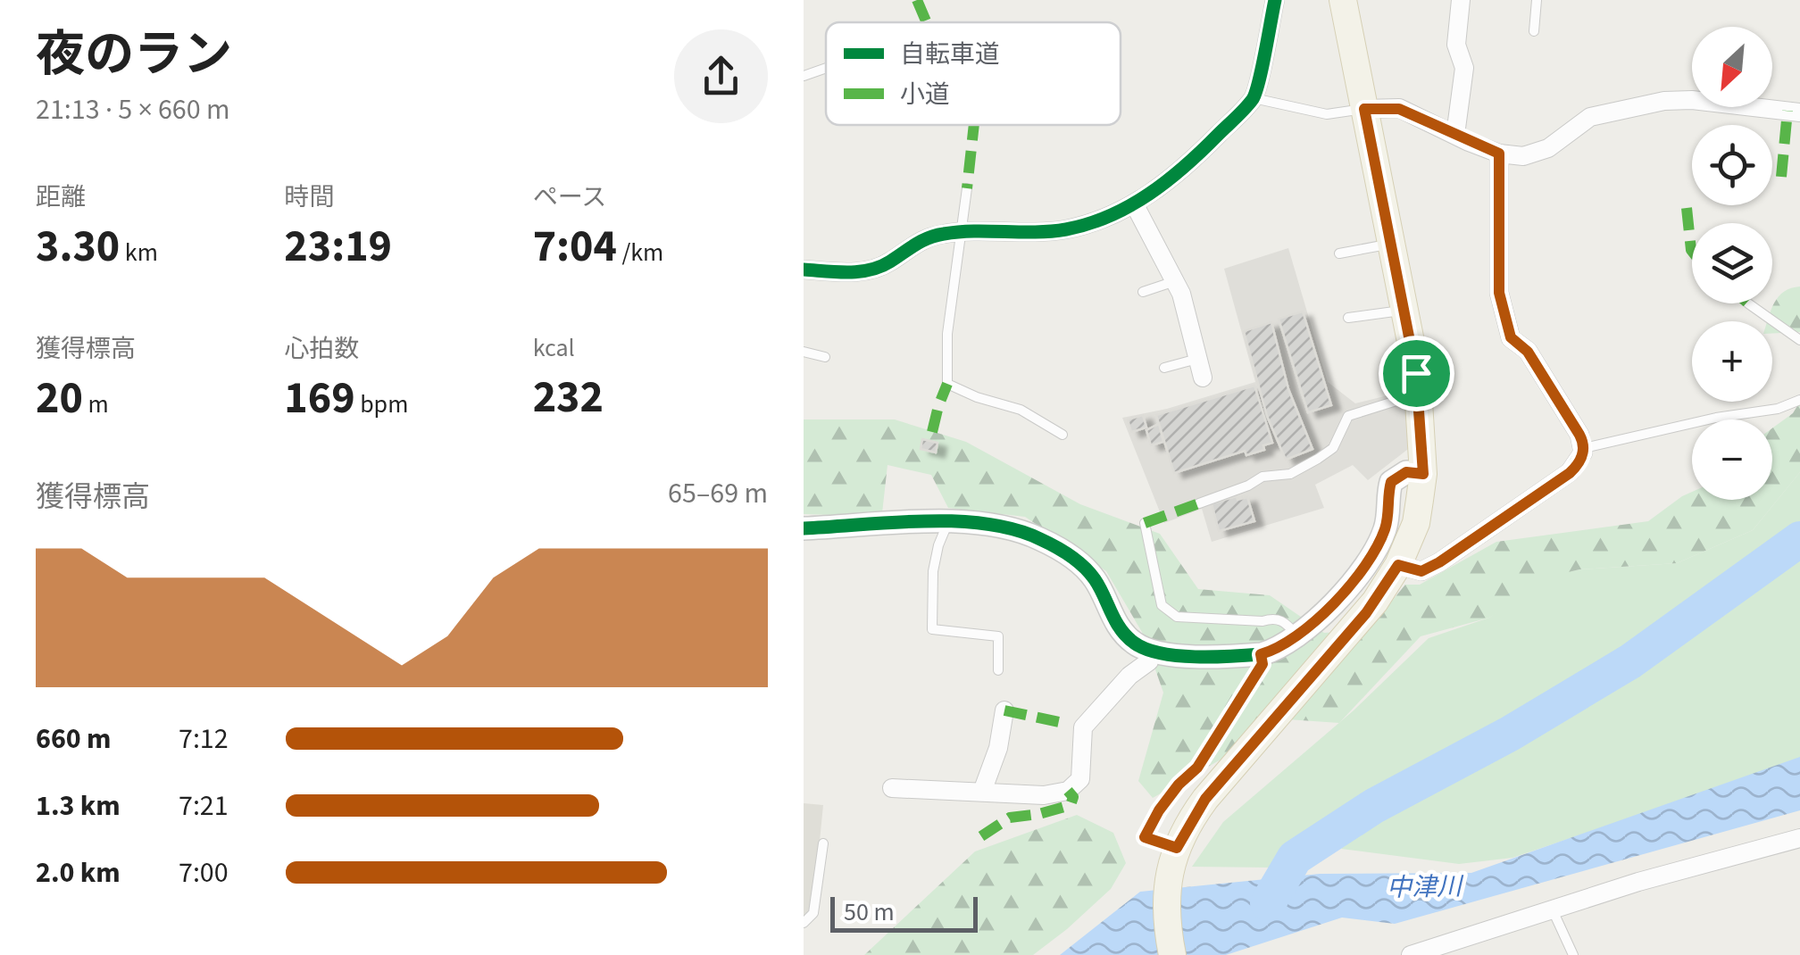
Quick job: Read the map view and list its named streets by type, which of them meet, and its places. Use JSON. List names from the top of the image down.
{
  "water": ["中津川"],
  "legend": ["自転車道", "小道"],
  "scale_bar": "50 m",
  "north": "bottom left",
  "page": {
    "heading": ["夜のラン", "21:13 · 5 × 660 m"],
    "map_buttons": ["+", "−"],
    "stats": [
      ["距離", "3.30 km"],
      ["時間", "23:19"],
      ["ペース", "7:04 /km"],
      ["獲得標高", "20 m"],
      ["心拍数", "169 bpm"],
      ["kcal", "232"]
    ],
    "chart": ["獲得標高", "65–69 m"],
    "list": [
      {
        "name": "660 m",
        "note": "7:12"
      },
      {
        "name": "1.3 km",
        "note": "7:21"
      },
      {
        "name": "2.0 km",
        "note": "7:00"
      }
    ],
    "scale": "50 m"
  }
}
